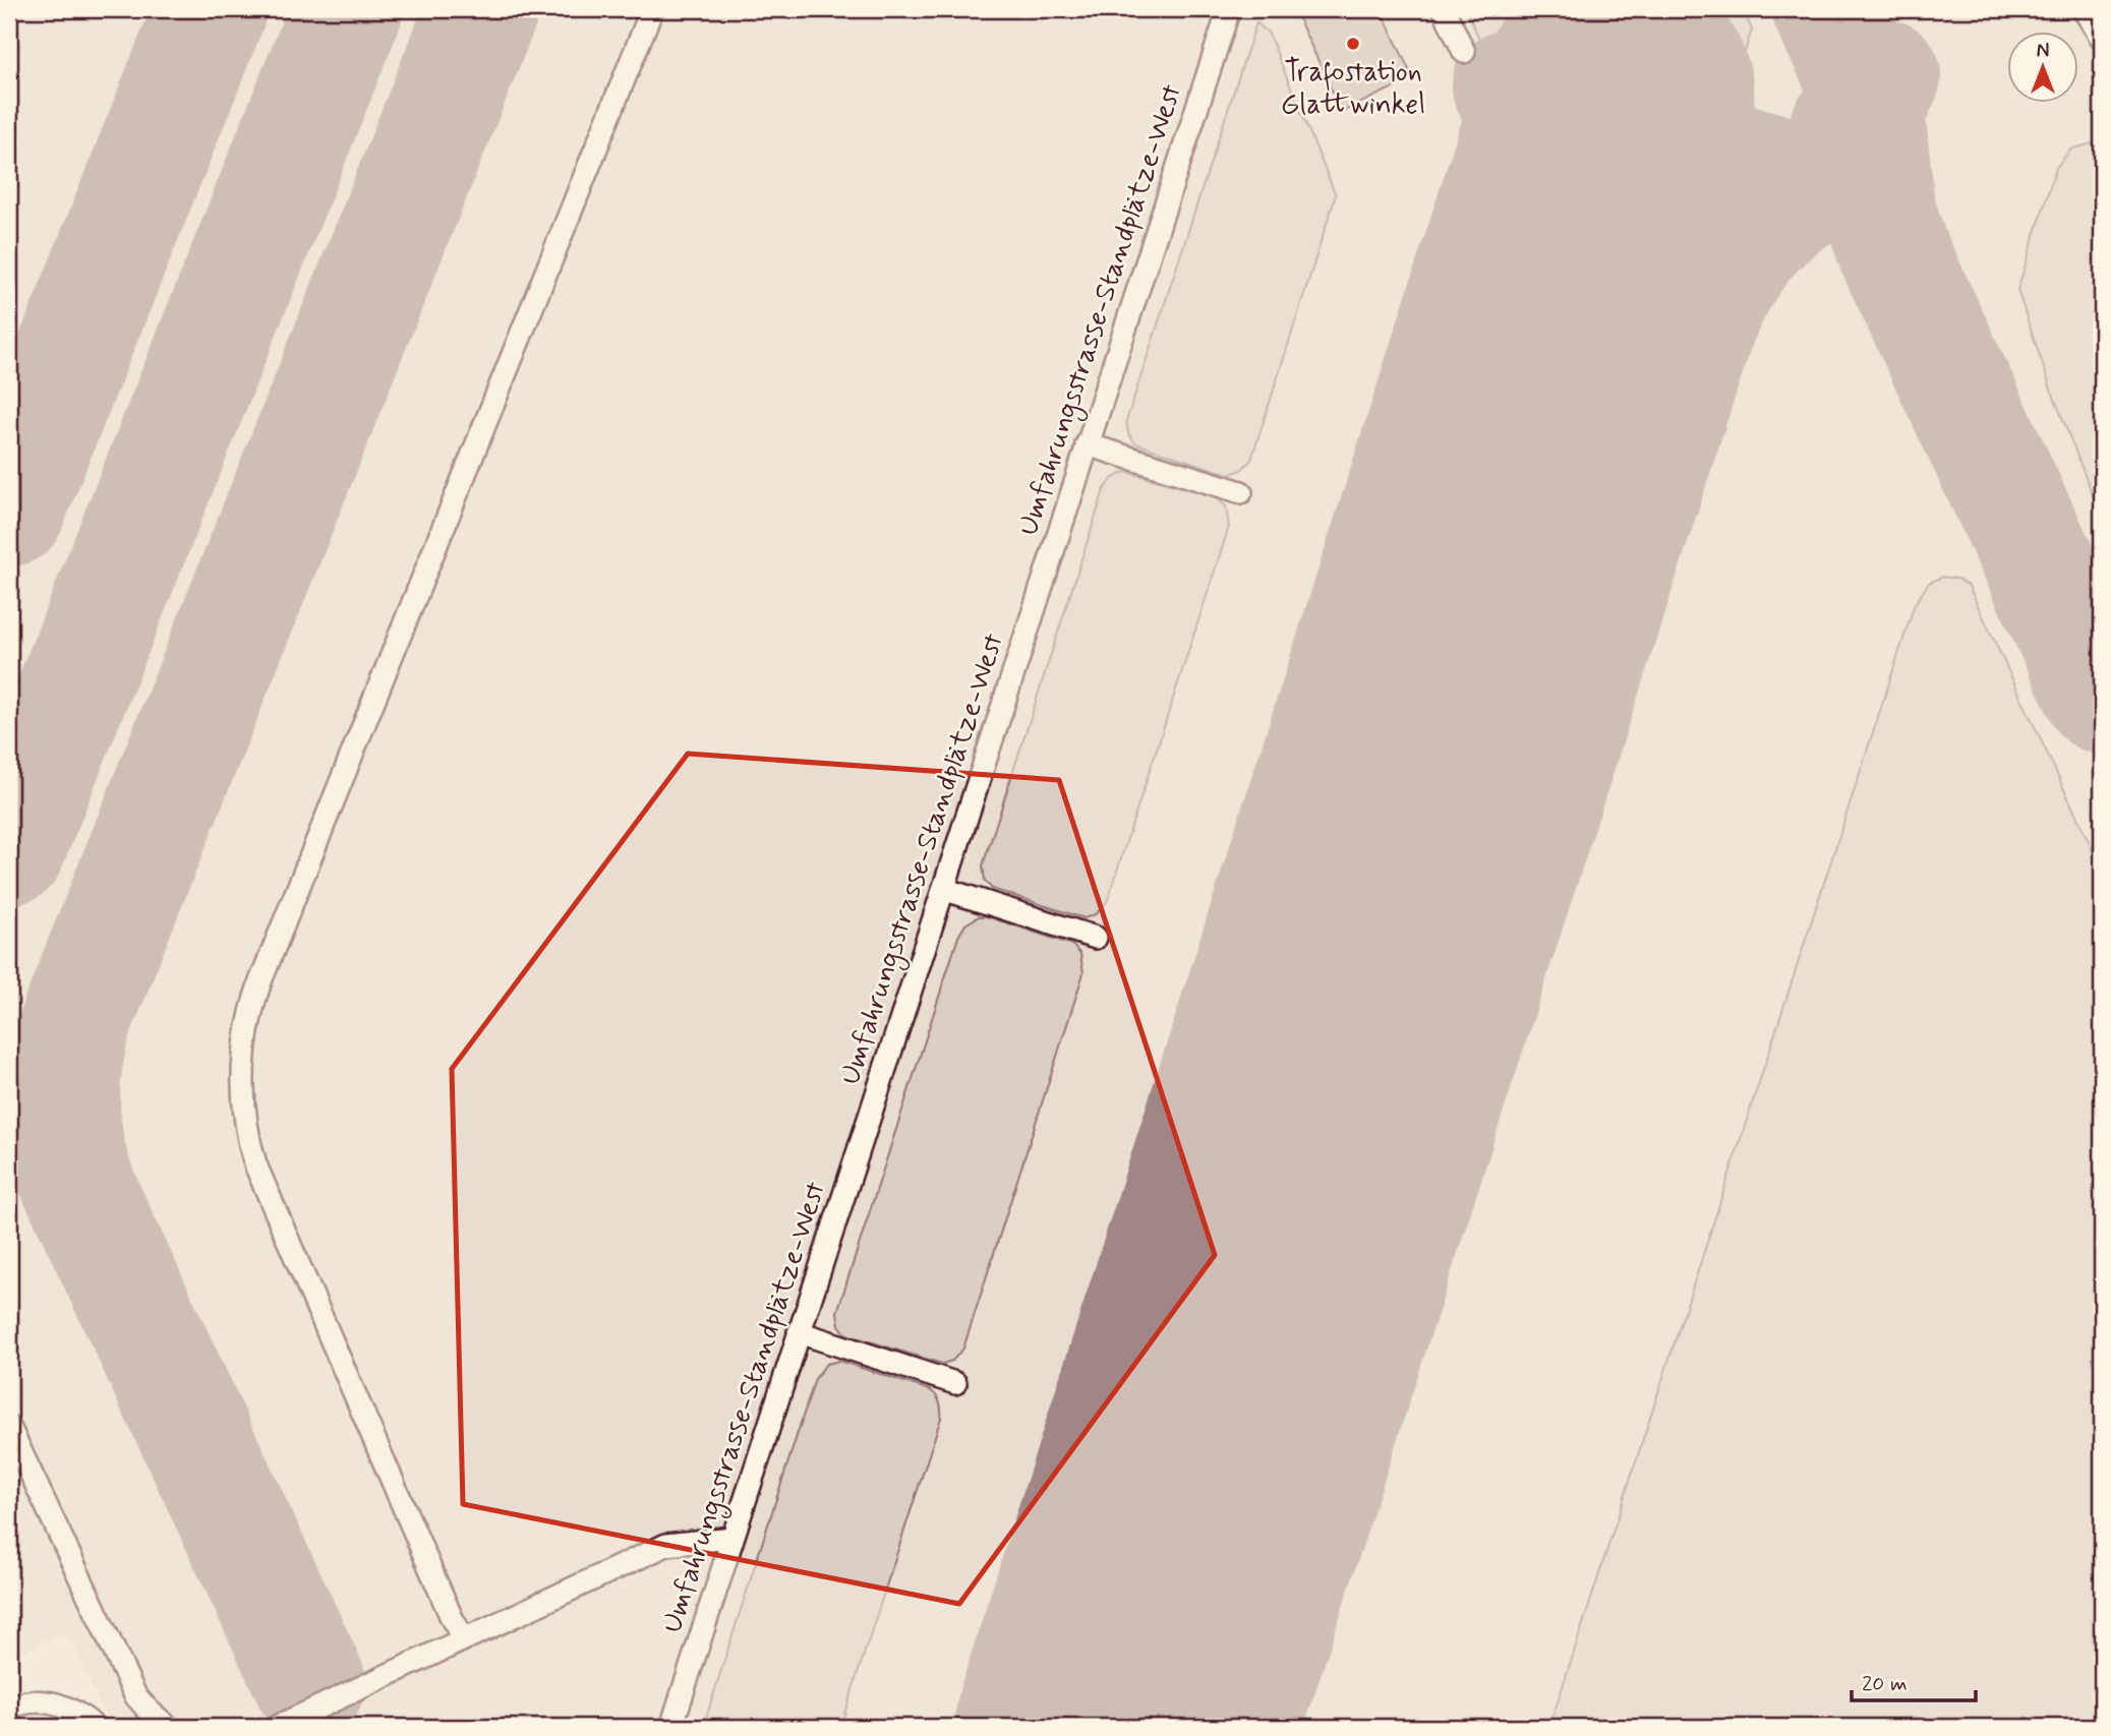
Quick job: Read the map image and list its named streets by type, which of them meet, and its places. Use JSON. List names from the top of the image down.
{
  "streets": {
    "lane": ["Umfahrungsstrasse-Standplätze-West"]
  },
  "places": ["Trafostation Glattwinkel"],
  "scale_bar": "20 m",
  "north": "top"
}
